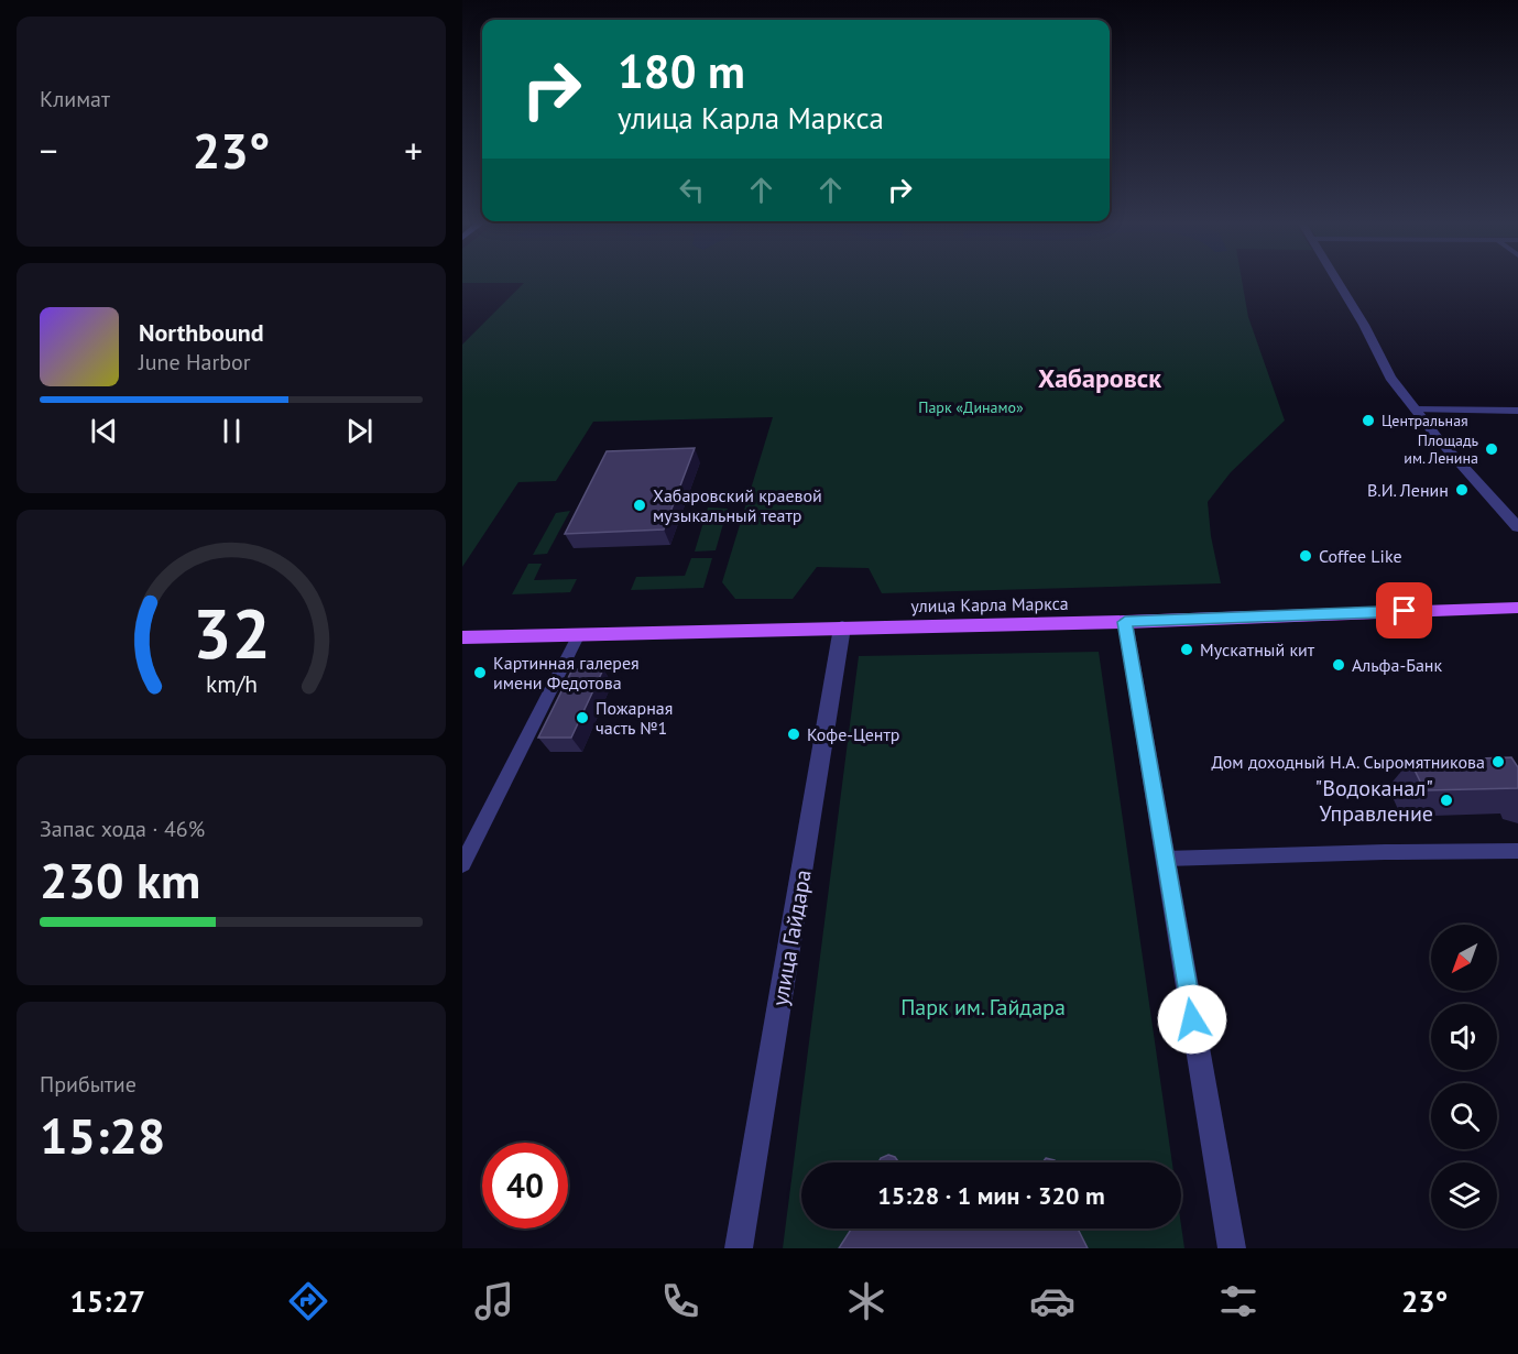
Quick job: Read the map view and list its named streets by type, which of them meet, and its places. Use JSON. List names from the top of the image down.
{
  "streets": {
    "main road": ["улица Карла Маркса"],
    "street": ["улица Гайдара"]
  },
  "crossings": [
    ["улица Карла Маркса", "улица Гайдара"]
  ],
  "districts": ["Хабаровск"],
  "parks": ["Парк «Динамо»", "Парк им. Гайдара"],
  "places": [
    "Центральная",
    "Площадь им. Ленина",
    "В.И. Ленин",
    "Хабаровский краевой музыкальный театр",
    "Coffee Like",
    "Мускатный кит",
    "Альфа-Банк",
    "Картинная галерея имени Федотова",
    "Пожарная часть №1",
    "Кофе-Центр",
    "Дом доходный Н.А. Сыромятникова",
    "\"Водоканал\" Управление"
  ],
  "north": "bottom left",
  "page": {
    "tile": [
      "Климат",
      ["Запас хода · 46%", "230 km"],
      ["Прибытие", "15:28"]
    ],
    "turn": ["180 m", "улица Карла Маркса"],
    "heat": ["−", "23°", "+"],
    "song": ["Northbound", "June Harbor"],
    "limit": "40",
    "trip": "15:28 · 1 мин · 320 m",
    "tabs": ["15:27", "23°"],
    "gauge": ["32", "km/h"]
  }
}
